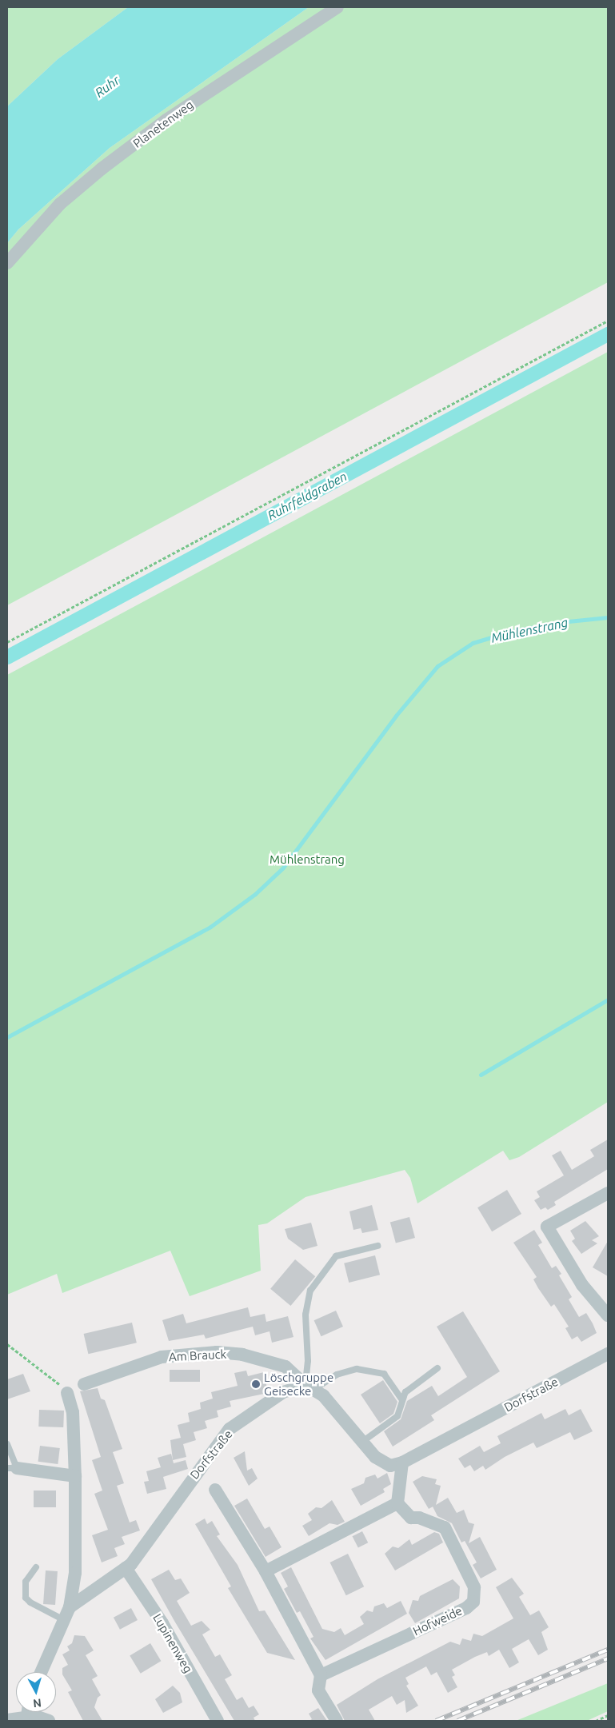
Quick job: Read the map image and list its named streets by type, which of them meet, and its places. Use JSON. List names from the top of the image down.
{
  "streets": {
    "street": [
      "Planetenweg",
      "Am Brauck",
      "Dorfstraße",
      "Hofweide",
      "Lupinenweg"
    ]
  },
  "crossings": [
    ["Am Brauck", "Dorfstraße"],
    ["Dorfstraße", "Lupinenweg"]
  ],
  "water": ["Ruhr", "Ruhrfeldgraben", "Mühlenstrang"],
  "parks": ["Mühlenstrang"],
  "places": ["Löschgruppe Geisecke"],
  "north": "bottom"
}
